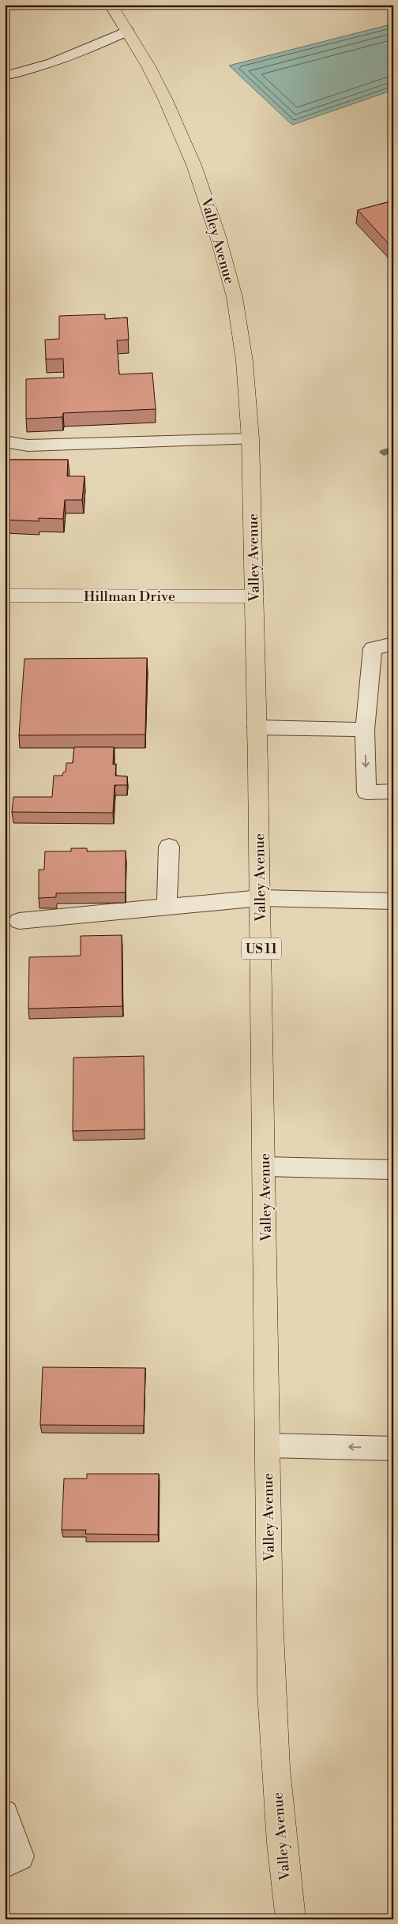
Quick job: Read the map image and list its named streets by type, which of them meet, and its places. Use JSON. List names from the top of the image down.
{
  "streets": {
    "main road": ["Valley Avenue", "US 11"],
    "street": ["Hillman Drive"]
  },
  "crossings": [
    ["Valley Avenue", "Hillman Drive"]
  ]
}
